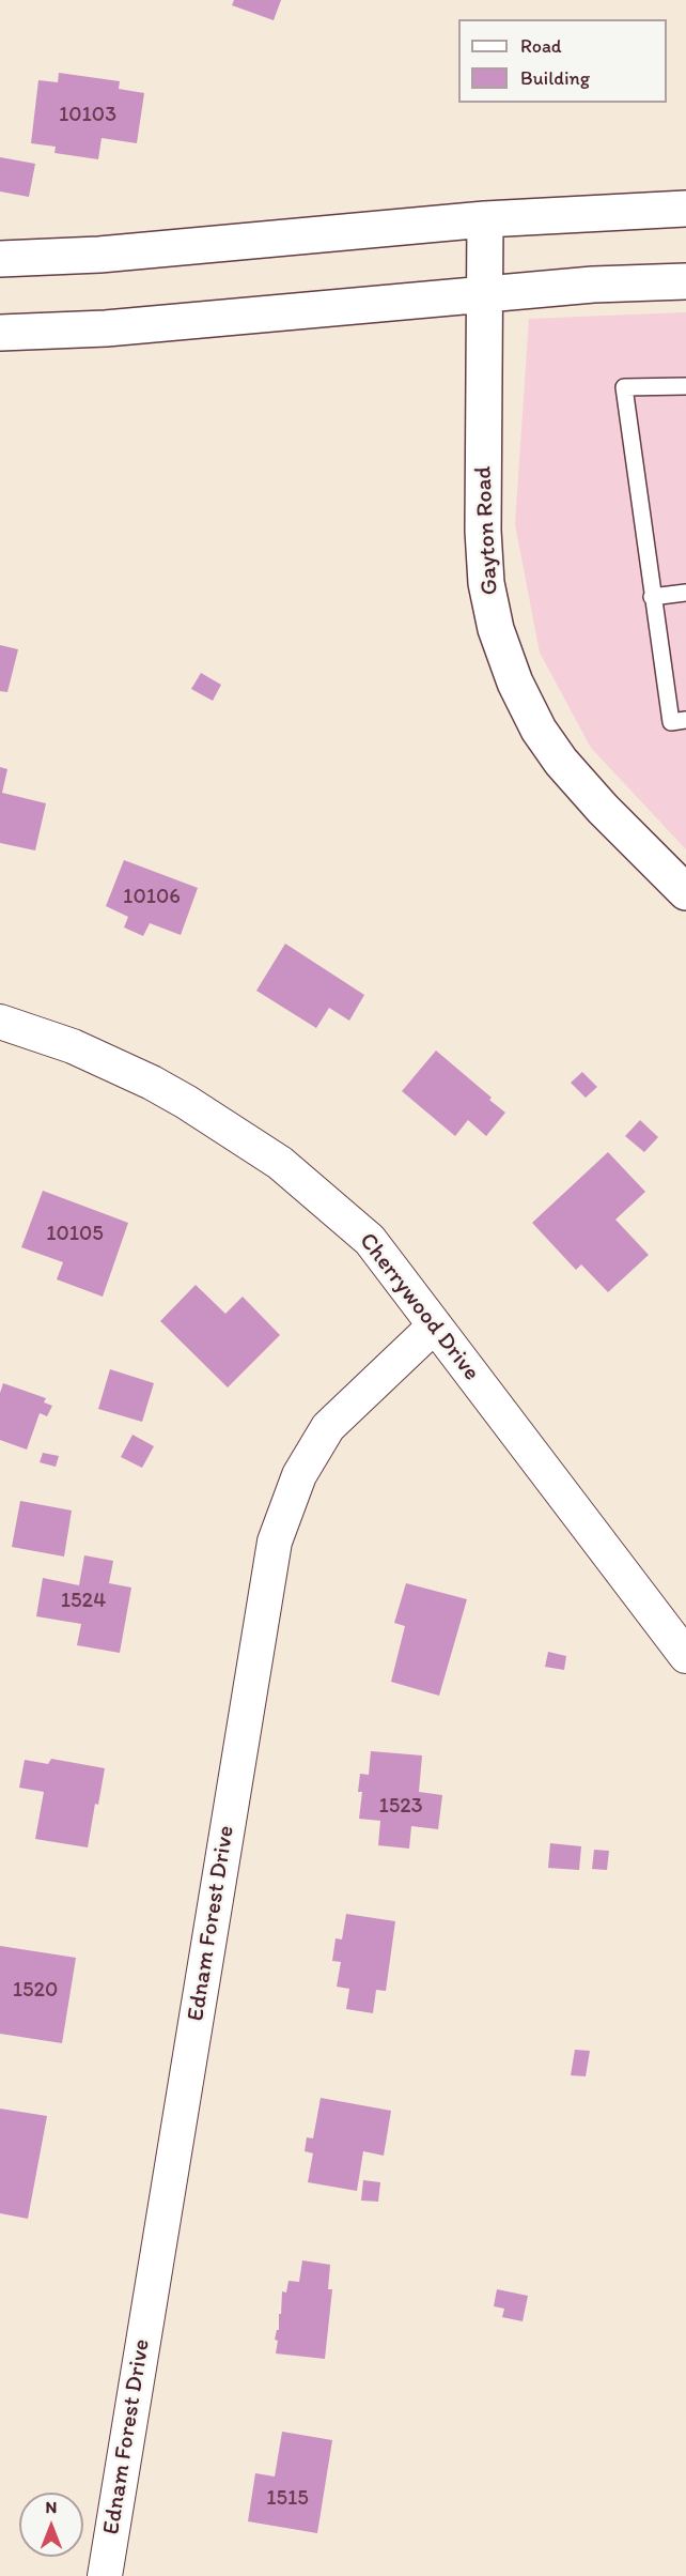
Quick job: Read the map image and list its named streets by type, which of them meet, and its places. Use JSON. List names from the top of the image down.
{
  "streets": {
    "main road": ["Gayton Road"],
    "street": ["Cherrywood Drive", "Ednam Forest Drive"]
  },
  "crossings": [
    ["Cherrywood Drive", "Ednam Forest Drive"]
  ],
  "house_numbers": [
    "10103",
    "10106",
    "10105",
    "1524",
    "1523",
    "1520",
    "1515"
  ],
  "legend": ["Road", "Building"],
  "north": "top"
}
